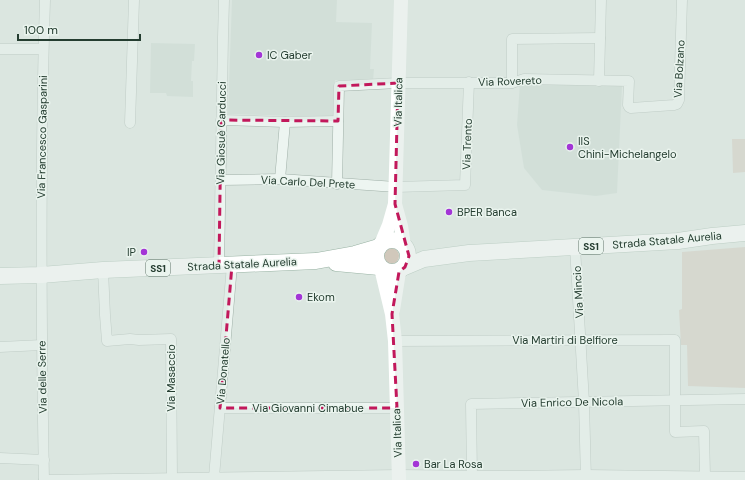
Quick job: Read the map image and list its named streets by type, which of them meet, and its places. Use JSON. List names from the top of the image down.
{
  "streets": {
    "main road": ["Via Italica", "Strada Statale Aurelia", "SS1"],
    "street": [
      "Via Bolzano",
      "Via Rovereto",
      "Via Giosuè Carducci",
      "Via Francesco Gasparini",
      "Via Trento",
      "Via Carlo Del Prete",
      "Via Mincio",
      "Via Martiri di Belfiore",
      "Via Donatello",
      "Via delle Serre",
      "Via Masaccio",
      "Via Enrico De Nicola",
      "Via Giovanni Cimabue"
    ]
  },
  "crossings": [
    ["Via Bolzano", "Via Rovereto"],
    ["Via Rovereto", "Via Italica"],
    ["Via Rovereto", "Via Trento"],
    ["Via Italica", "Via Trento"],
    ["Via Italica", "Via Carlo Del Prete"],
    ["Via Italica", "Strada Statale Aurelia"],
    ["Via Italica", "Via Martiri di Belfiore"],
    ["Via Italica", "Via Giovanni Cimabue"],
    ["Via Giosuè Carducci", "Via Carlo Del Prete"],
    ["Via Giosuè Carducci", "Strada Statale Aurelia"],
    ["Via Giosuè Carducci", "Via Donatello"],
    ["Via Francesco Gasparini", "Strada Statale Aurelia"],
    ["Via Francesco Gasparini", "Via delle Serre"],
    ["Via Trento", "Via Carlo Del Prete"],
    ["Strada Statale Aurelia", "Via Mincio"],
    ["Strada Statale Aurelia", "Via Donatello"],
    ["Strada Statale Aurelia", "Via delle Serre"],
    ["Strada Statale Aurelia", "Via Masaccio"],
    ["Via Mincio", "Via Martiri di Belfiore"],
    ["Via Mincio", "Via Enrico De Nicola"],
    ["Via Martiri di Belfiore", "Via Enrico De Nicola"],
    ["Via Donatello", "Via Giovanni Cimabue"]
  ],
  "places": [
    "IC Gaber",
    "IIS Chini-Michelangelo",
    "BPER Banca",
    "IP",
    "Ekom",
    "Bar La Rosa"
  ],
  "scale_bar": "100 m"
}
